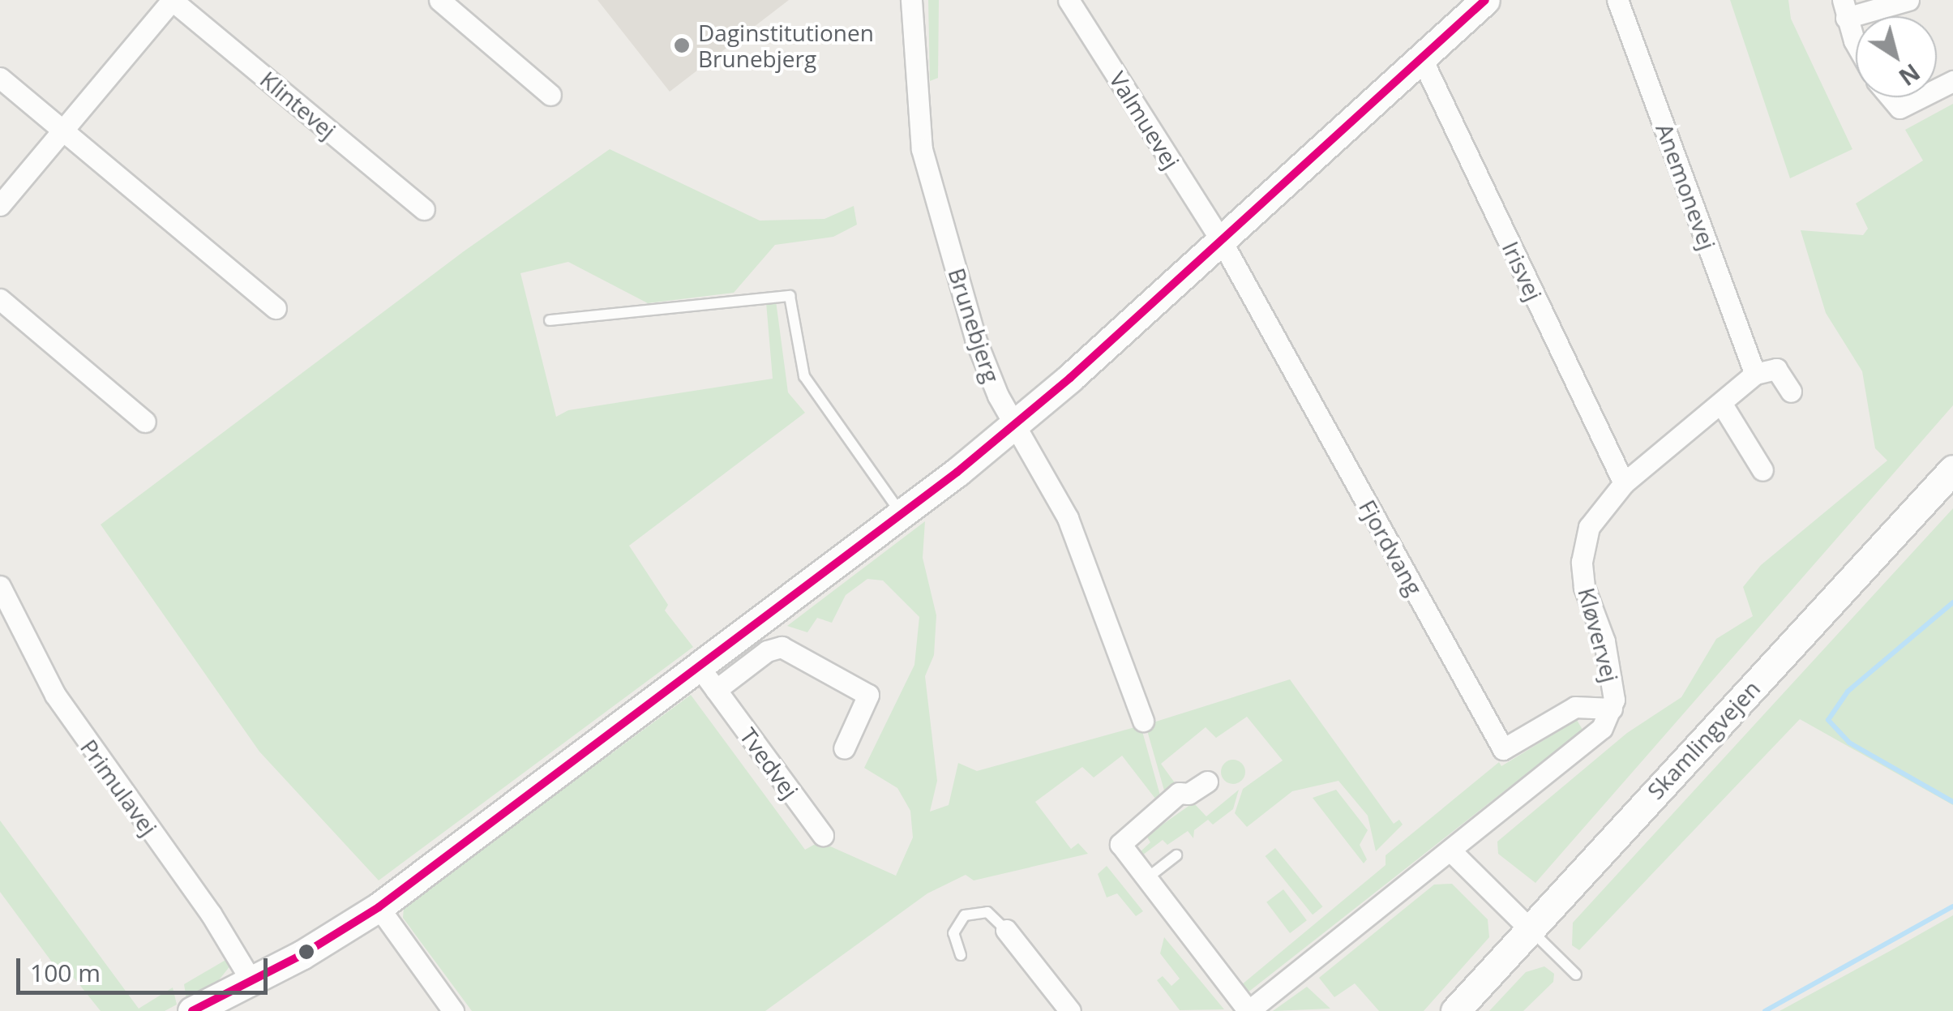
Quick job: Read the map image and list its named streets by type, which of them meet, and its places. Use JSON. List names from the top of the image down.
{
  "streets": {
    "street": [
      "Klintevej",
      "Valmuevej",
      "Anemonevej",
      "Irisvej",
      "Brunebjerg",
      "Fjordvang",
      "Kløvervej",
      "Skamlingvejen",
      "Tvedvej",
      "Primulavej"
    ]
  },
  "crossings": [
    ["Valmuevej", "Fjordvang"],
    ["Anemonevej", "Kløvervej"],
    ["Irisvej", "Kløvervej"],
    ["Fjordvang", "Kløvervej"]
  ],
  "places": ["Daginstitutionen Brunebjerg"],
  "scale_bar": "100 m",
  "north": "bottom right"
}
